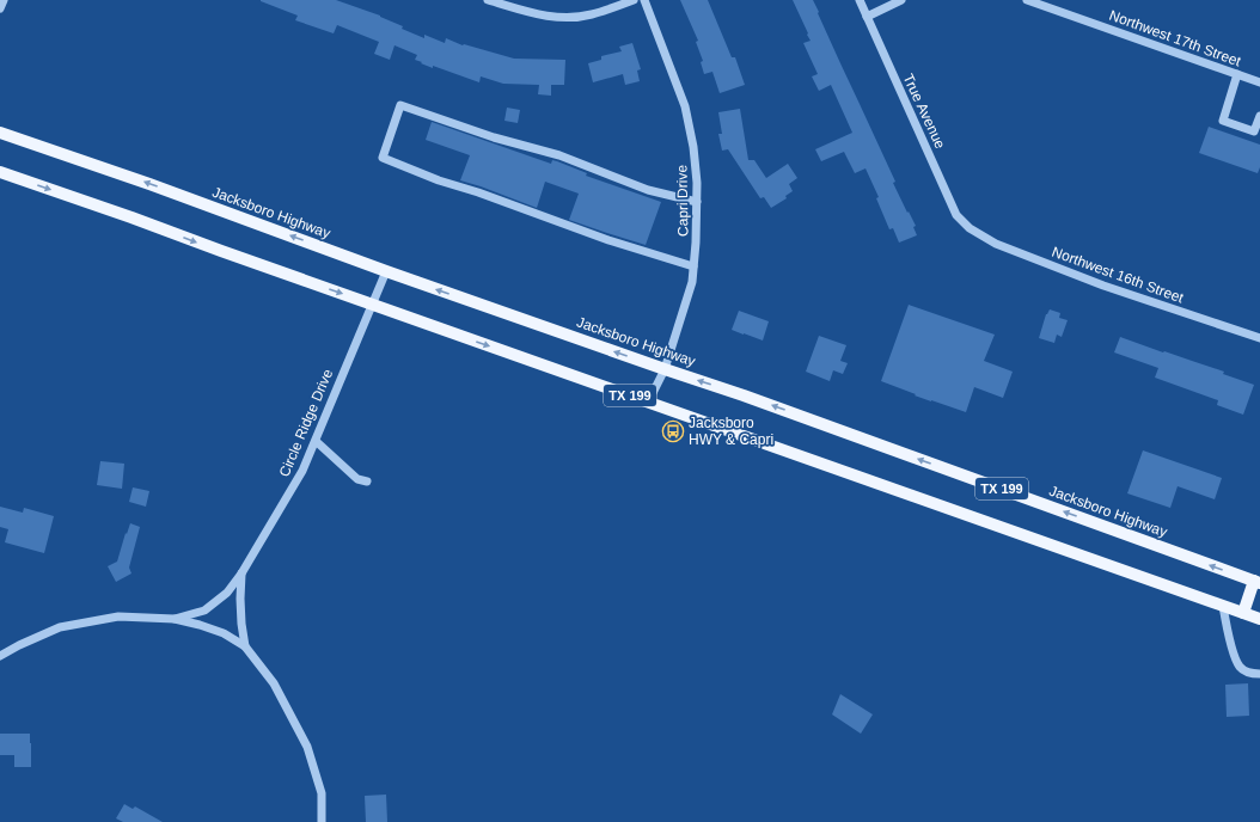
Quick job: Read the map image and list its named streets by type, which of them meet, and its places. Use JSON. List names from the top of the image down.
{
  "streets": {
    "main road": ["Jacksboro Highway", "TX 199"],
    "street": [
      "Northwest 17th Street",
      "True Avenue",
      "Capri Drive",
      "Northwest 16th Street",
      "Circle Ridge Drive"
    ]
  },
  "crossings": [
    ["True Avenue", "Northwest 16th Street"],
    ["Capri Drive", "Jacksboro Highway"],
    ["Capri Drive", "TX 199"],
    ["Jacksboro Highway", "Circle Ridge Drive"],
    ["TX 199", "Circle Ridge Drive"]
  ],
  "places": {
    "bus stop": ["Jacksboro HWY & Capri"]
  }
}
